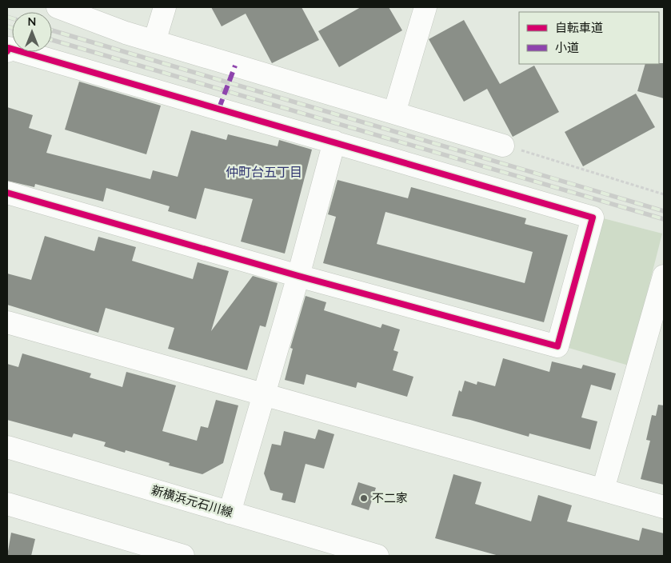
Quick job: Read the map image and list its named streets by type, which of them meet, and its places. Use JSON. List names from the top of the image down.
{
  "streets": {
    "street": ["新横浜元石川線"]
  },
  "districts": ["仲町台五丁目"],
  "places": ["不二家"],
  "legend": ["自転車道", "小道"],
  "north": "top"
}
